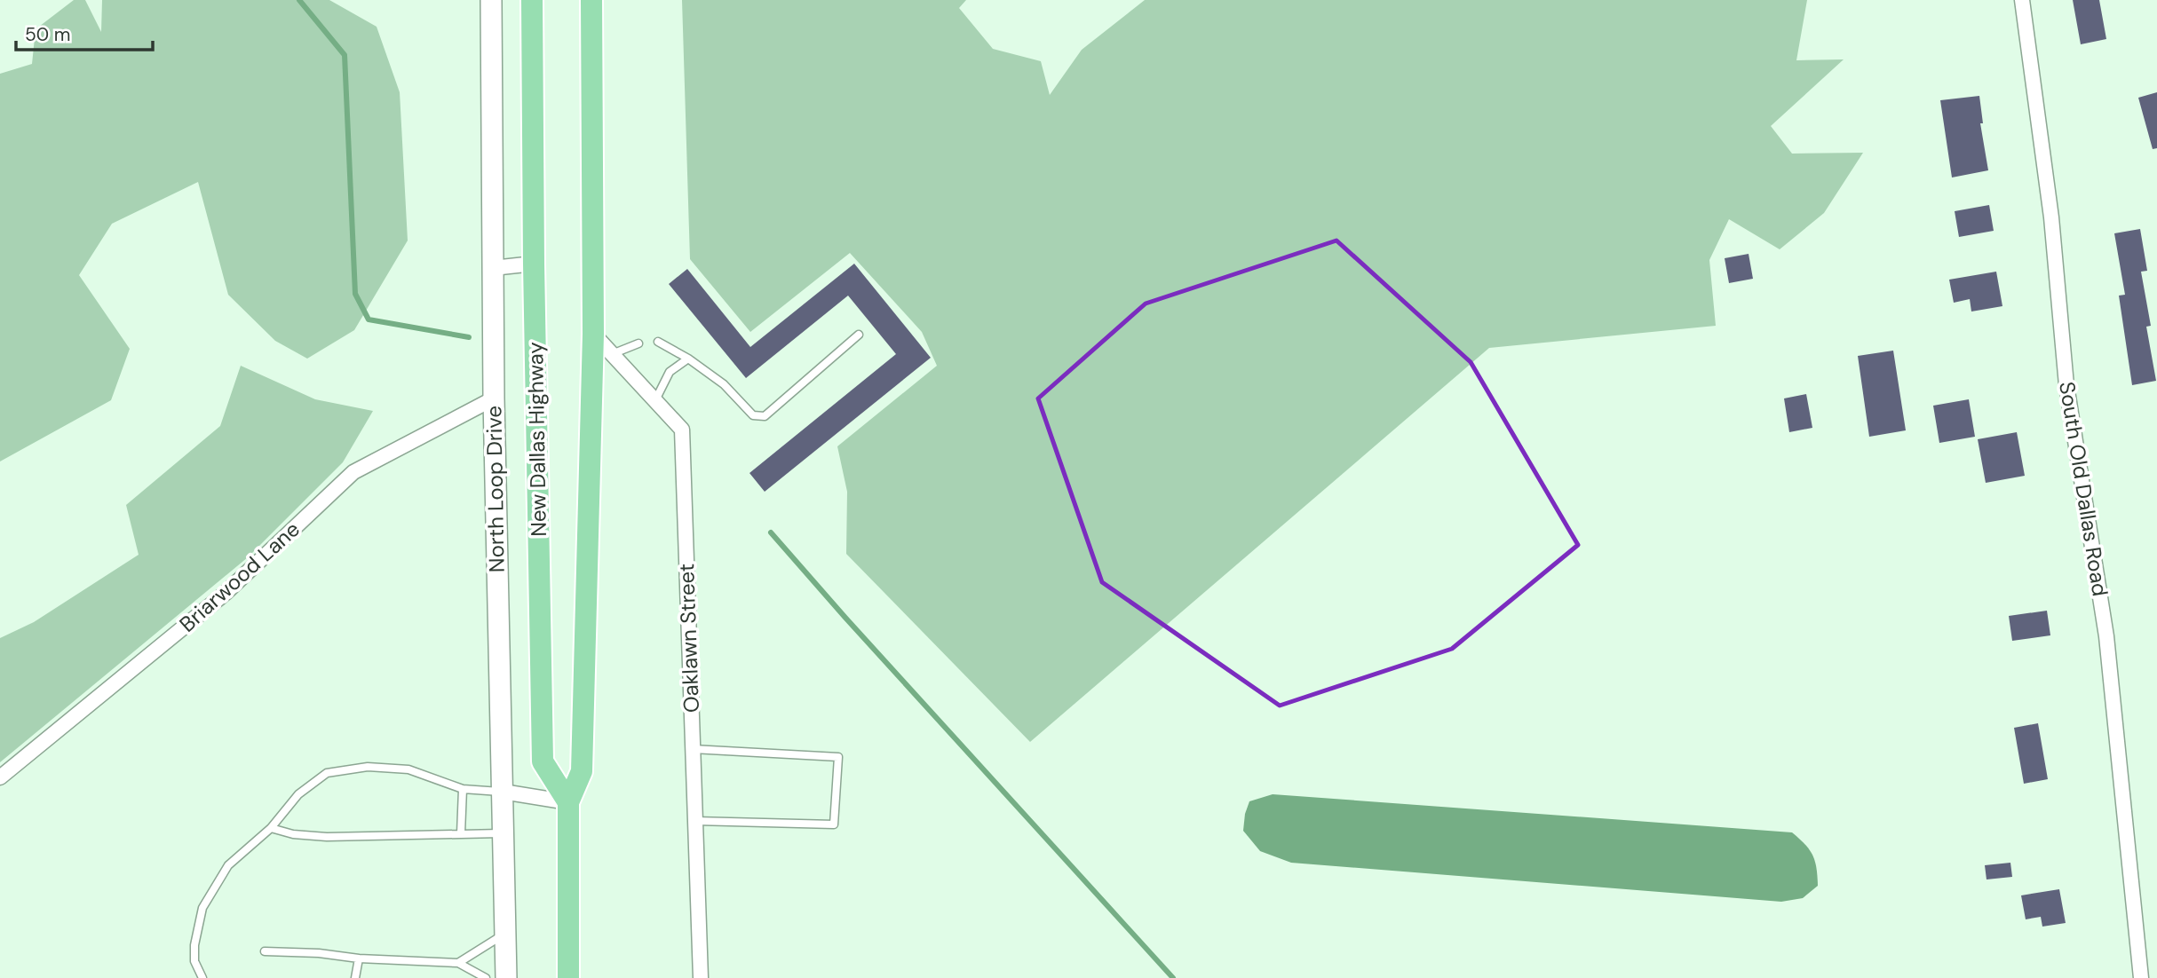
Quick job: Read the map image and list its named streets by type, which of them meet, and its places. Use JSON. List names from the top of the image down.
{
  "streets": {
    "main road": ["New Dallas Highway"],
    "street": [
      "North Loop Drive",
      "South Old Dallas Road",
      "Briarwood Lane",
      "Oaklawn Street"
    ]
  },
  "crossings": [
    ["North Loop Drive", "Briarwood Lane"]
  ],
  "scale_bar": "50 m"
}
